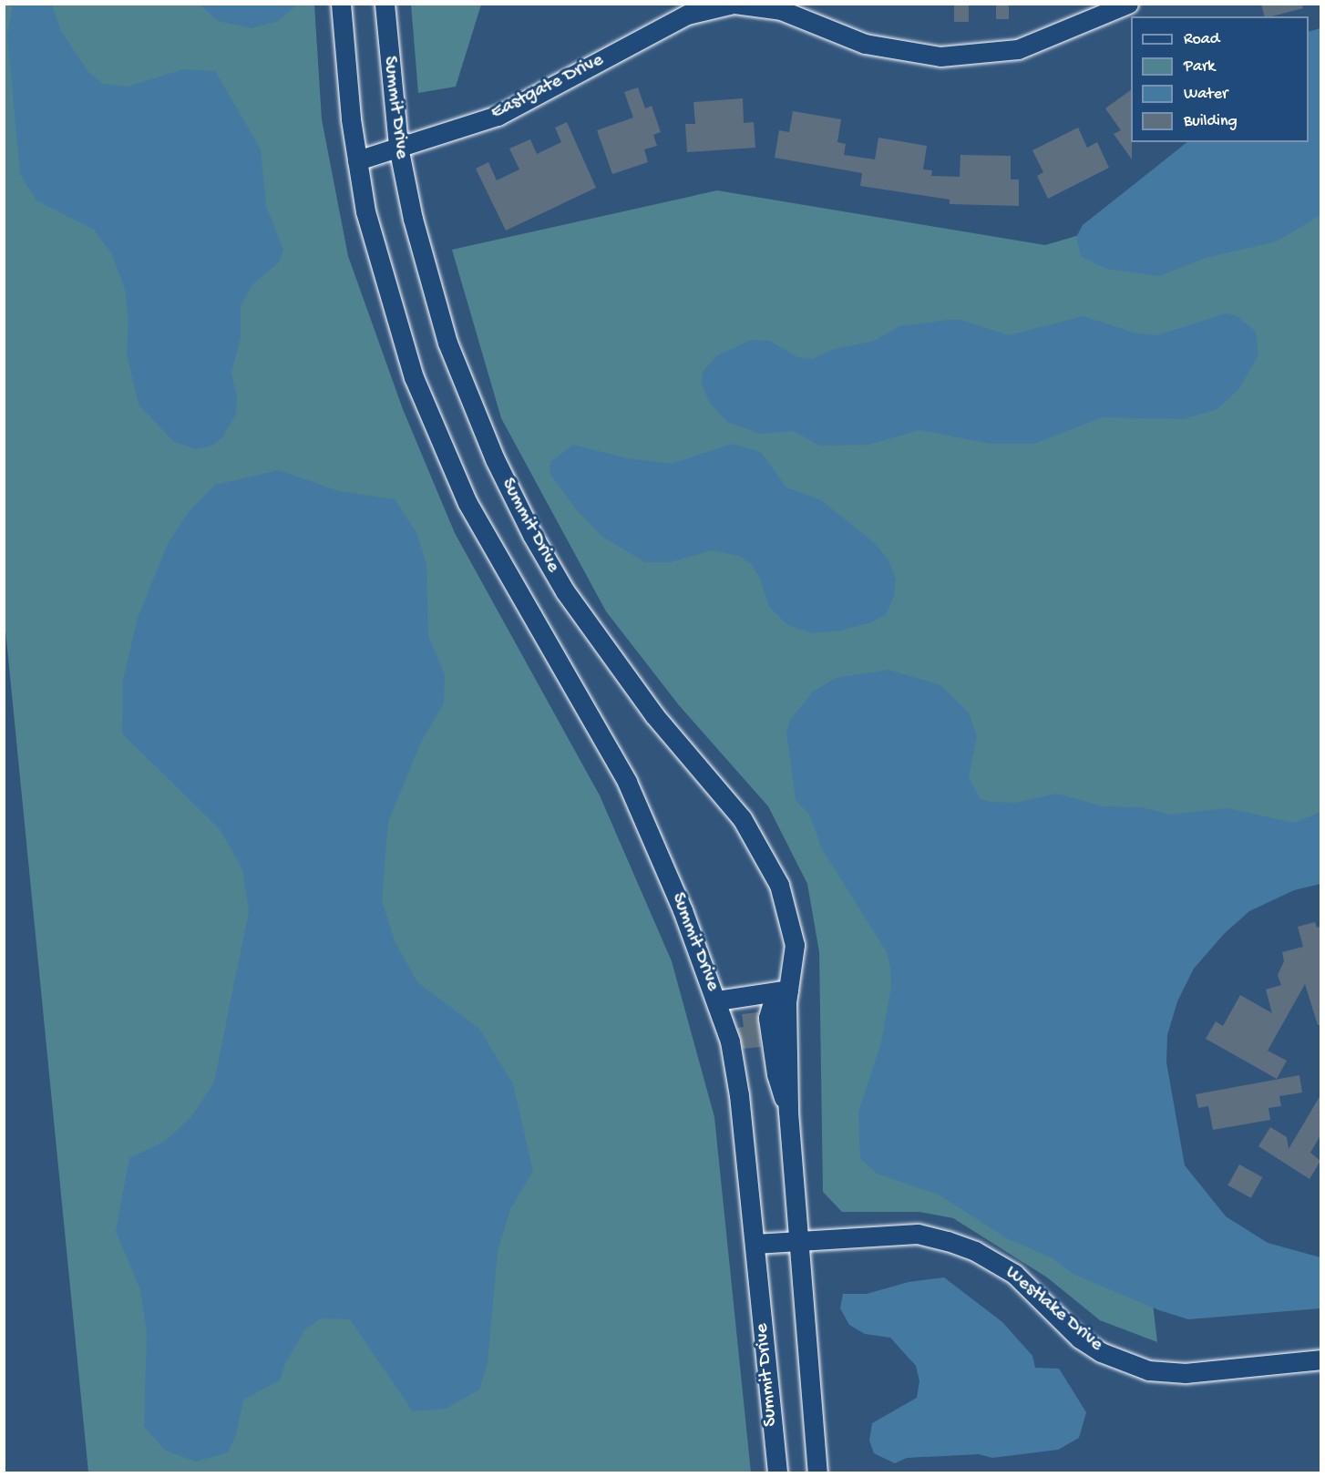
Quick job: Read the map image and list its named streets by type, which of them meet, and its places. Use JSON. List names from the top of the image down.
{
  "streets": {
    "street": ["Eastgate Drive", "Summit Drive", "Westlake Drive"]
  },
  "crossings": [
    ["Eastgate Drive", "Summit Drive"],
    ["Summit Drive", "Westlake Drive"]
  ],
  "legend": [
    "Road",
    "Park",
    "Water",
    "Building"
  ]
}
